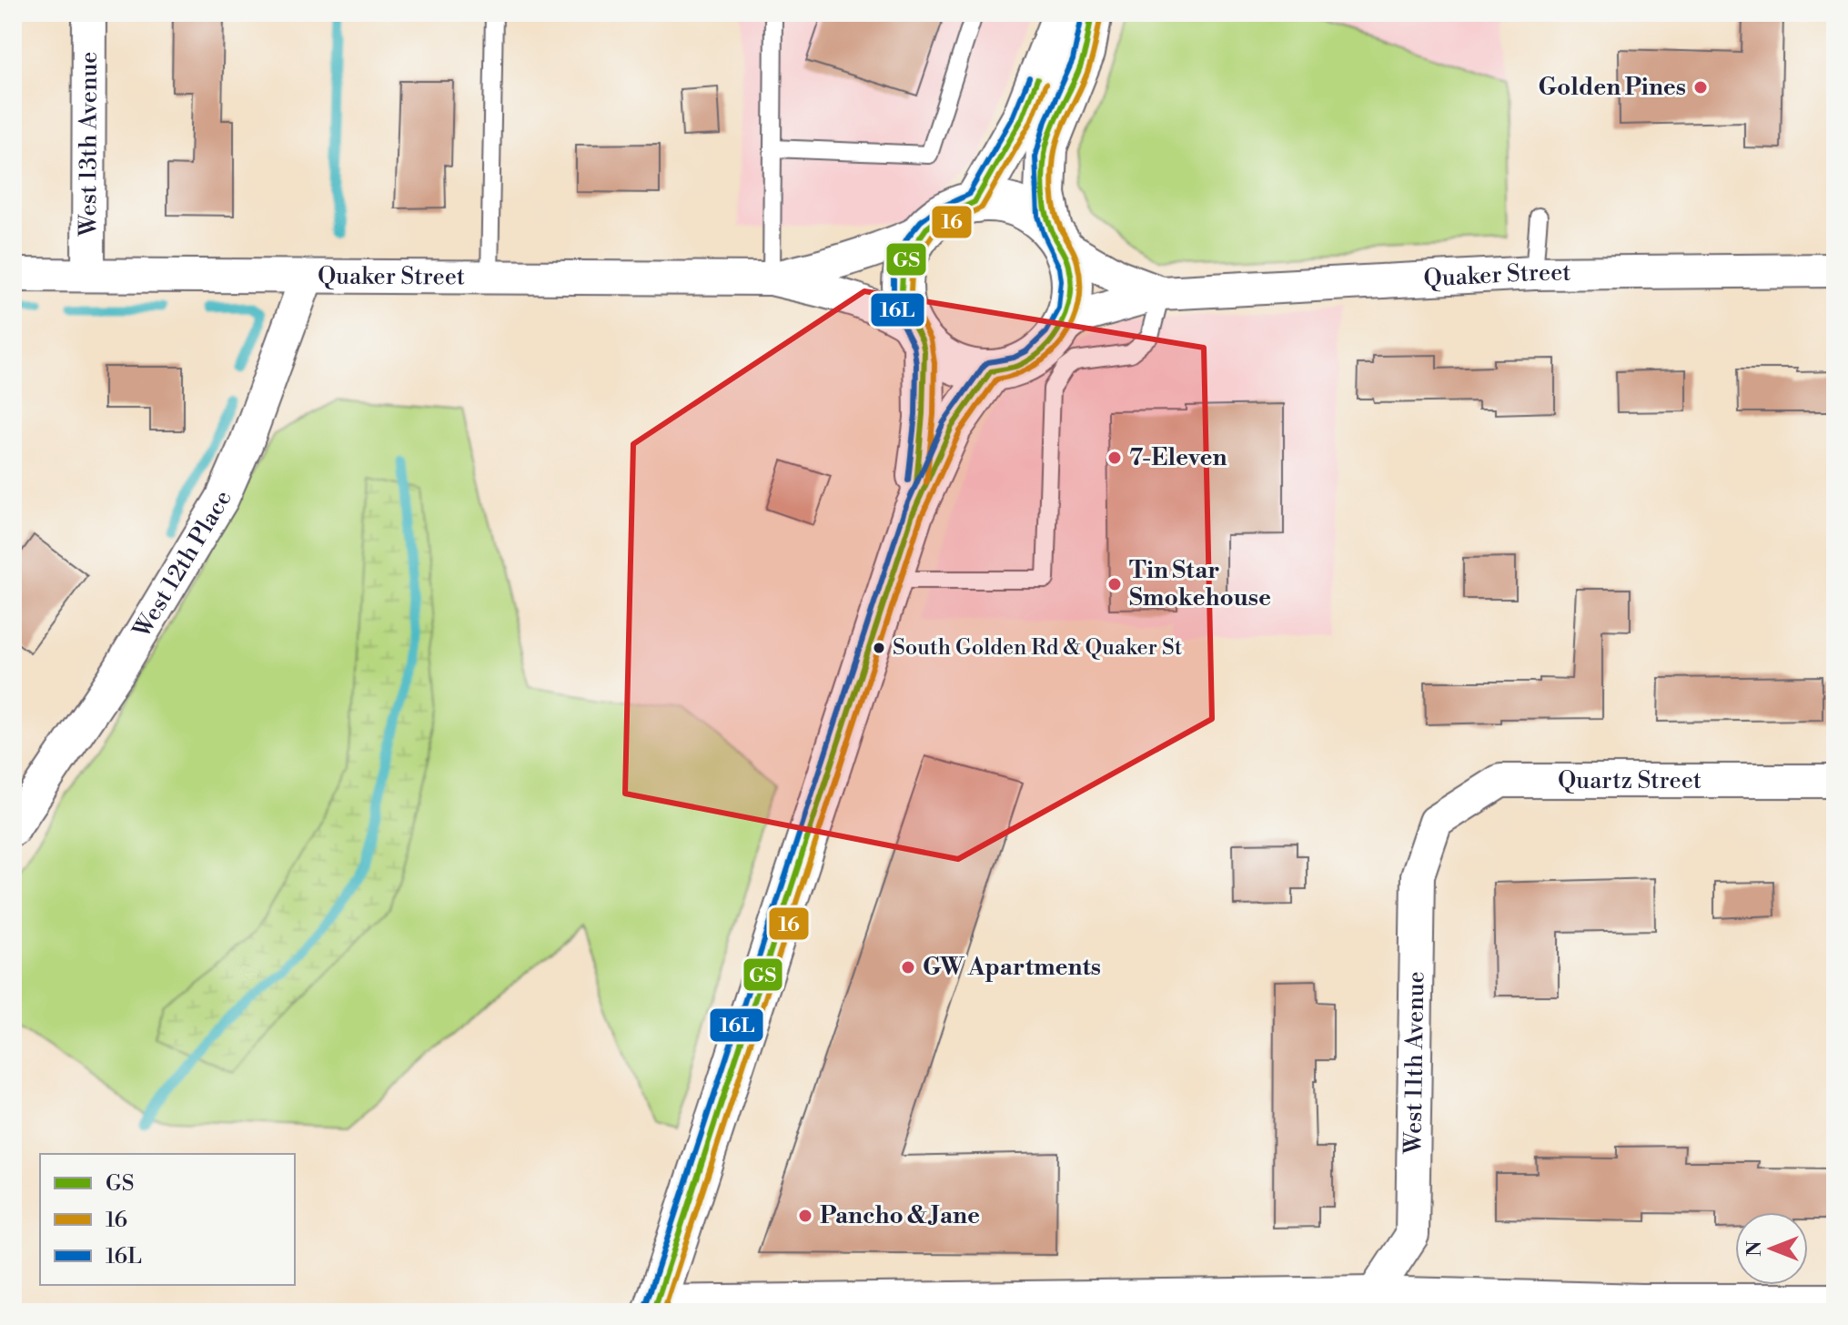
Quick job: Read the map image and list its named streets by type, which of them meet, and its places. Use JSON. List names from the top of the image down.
{
  "streets": {
    "street": [
      "West 13th Avenue",
      "Quaker Street",
      "West 12th Place",
      "Quartz Street",
      "West 11th Avenue"
    ]
  },
  "crossings": [
    ["West 13th Avenue", "Quaker Street"],
    ["Quaker Street", "West 12th Place"],
    ["Quartz Street", "West 11th Avenue"]
  ],
  "places": [
    "Golden Pines",
    "7-Eleven",
    "Tin Star Smokehouse",
    "South Golden Rd & Quaker St",
    "GW Apartments",
    "Pancho & Jane"
  ],
  "lines": ["transit line GS", "transit line 16L", "transit line 16"],
  "legend": ["GS", "16", "16L"],
  "north": "left"
}
